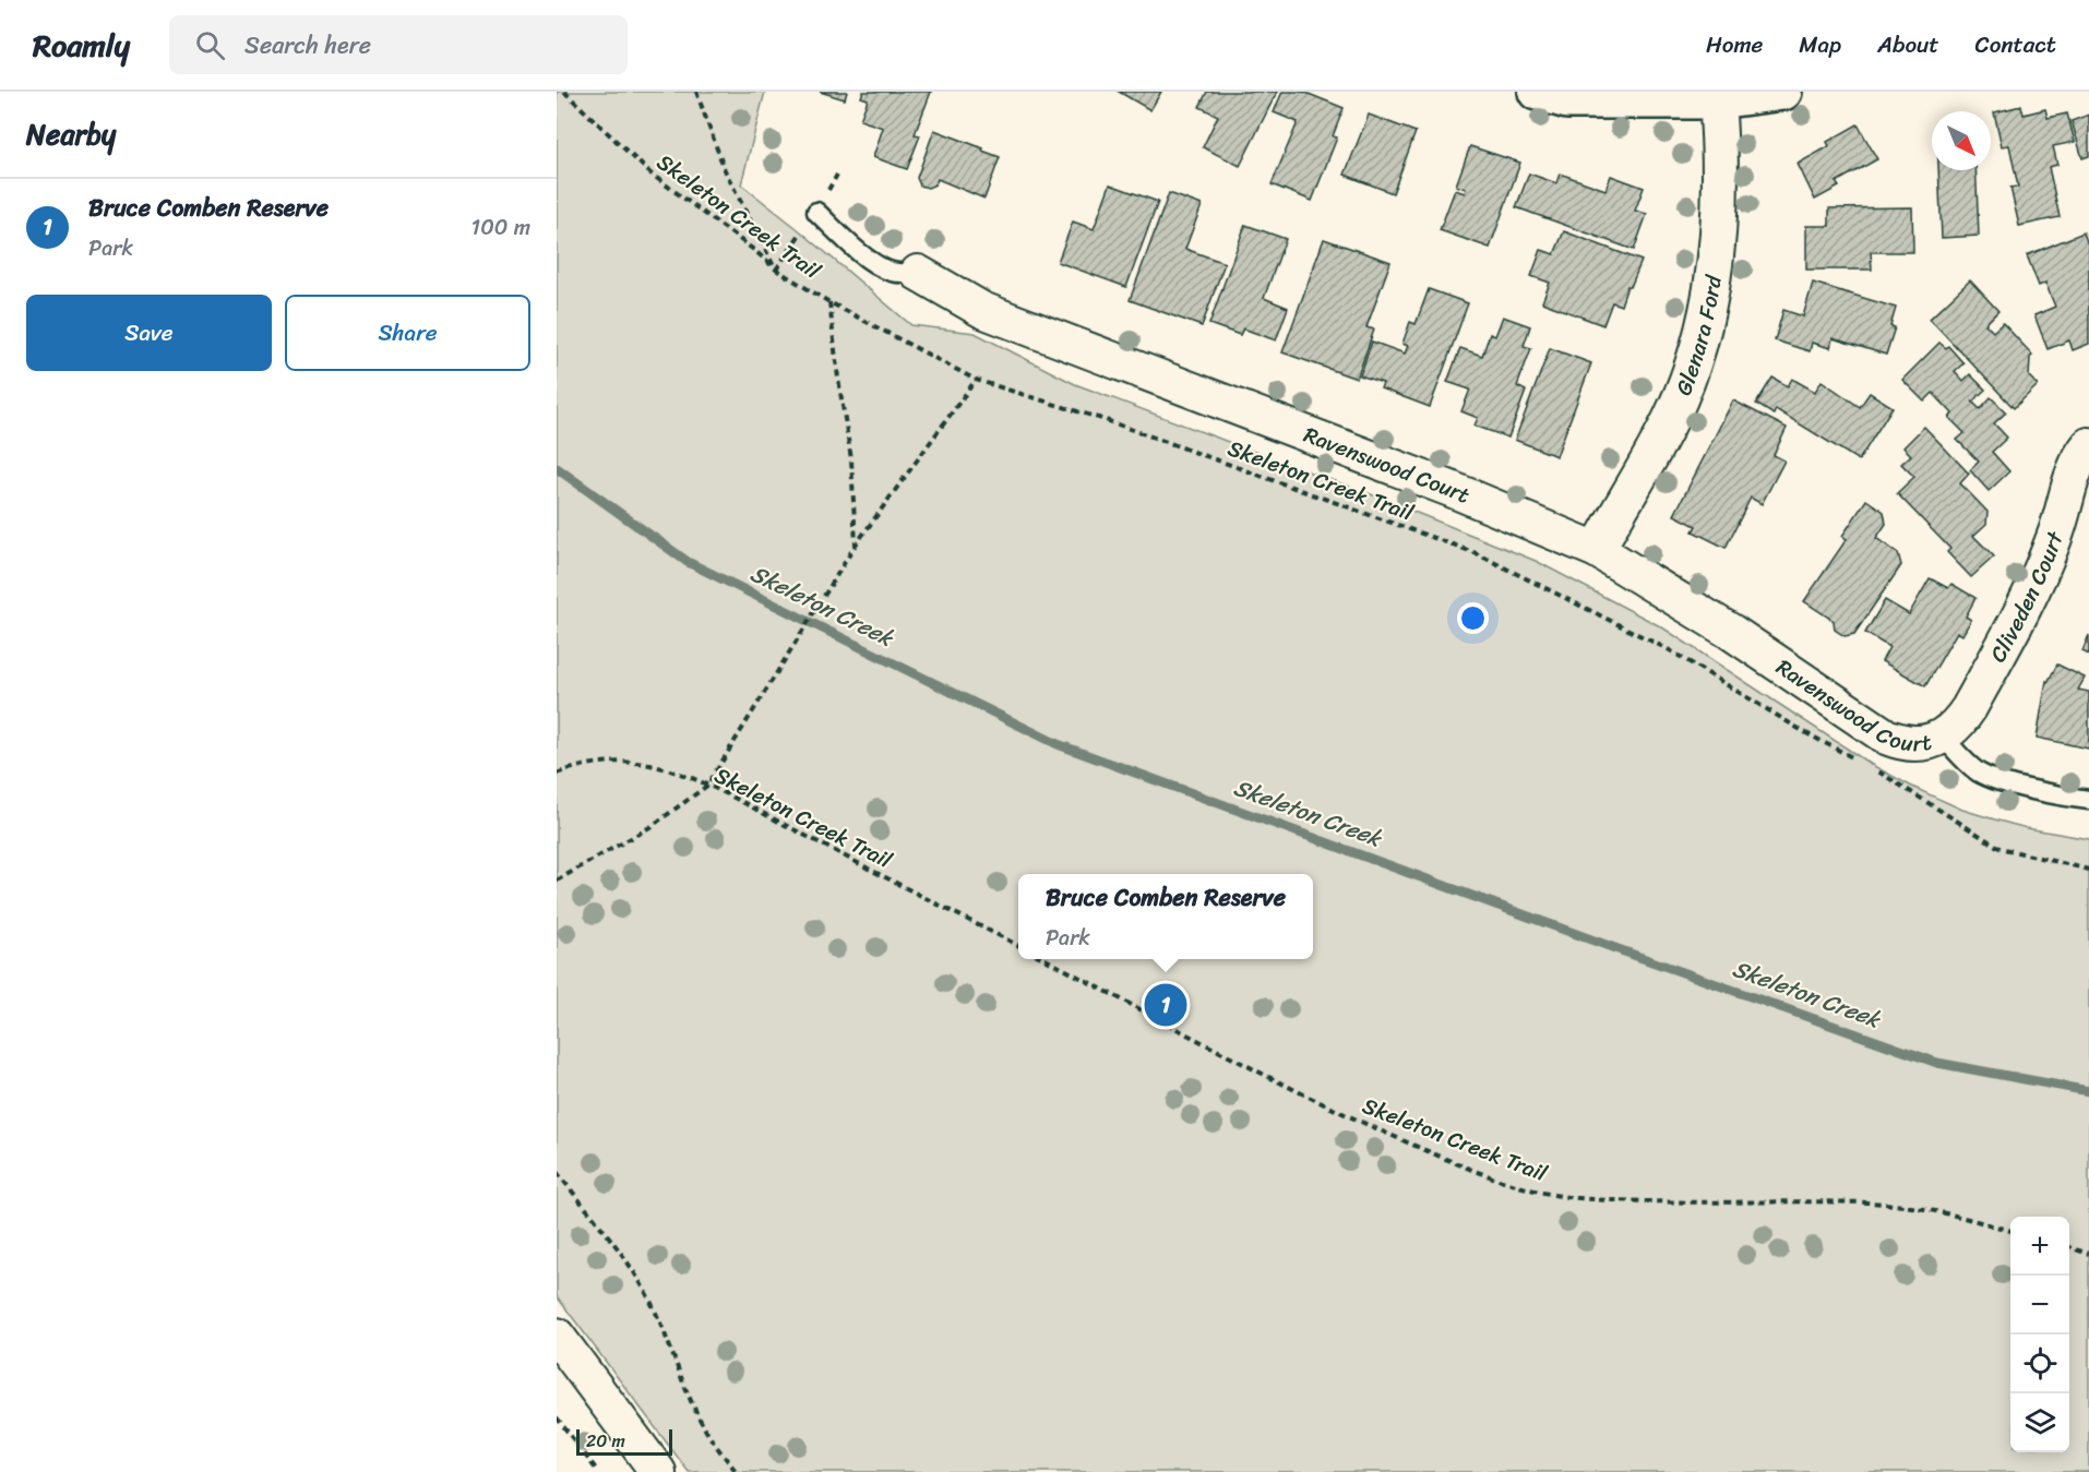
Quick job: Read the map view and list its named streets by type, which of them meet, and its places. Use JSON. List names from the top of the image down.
{
  "streets": {
    "street": ["Glenara Ford", "Ravenswood Court", "Cliveden Court"],
    "path": ["Skeleton Creek Trail"]
  },
  "crossings": [
    ["Glenara Ford", "Ravenswood Court"],
    ["Ravenswood Court", "Cliveden Court"]
  ],
  "water": ["Skeleton Creek"],
  "scale_bar": "20 m",
  "north": "bottom right",
  "page": {
    "header": "Roamly",
    "search": "Search here",
    "nav": [
      "Home",
      "Map",
      "About",
      "Contact"
    ],
    "heading": "Nearby",
    "list": [
      {
        "mark": "1",
        "name": "Bruce Comben Reserve",
        "note": "Park",
        "value": "100 m"
      }
    ],
    "buttons": ["Save", "Share"],
    "popup": ["Bruce Comben Reserve", "Park"],
    "pins": "1",
    "map_buttons": ["+", "−"],
    "scale": "20 m"
  }
}
